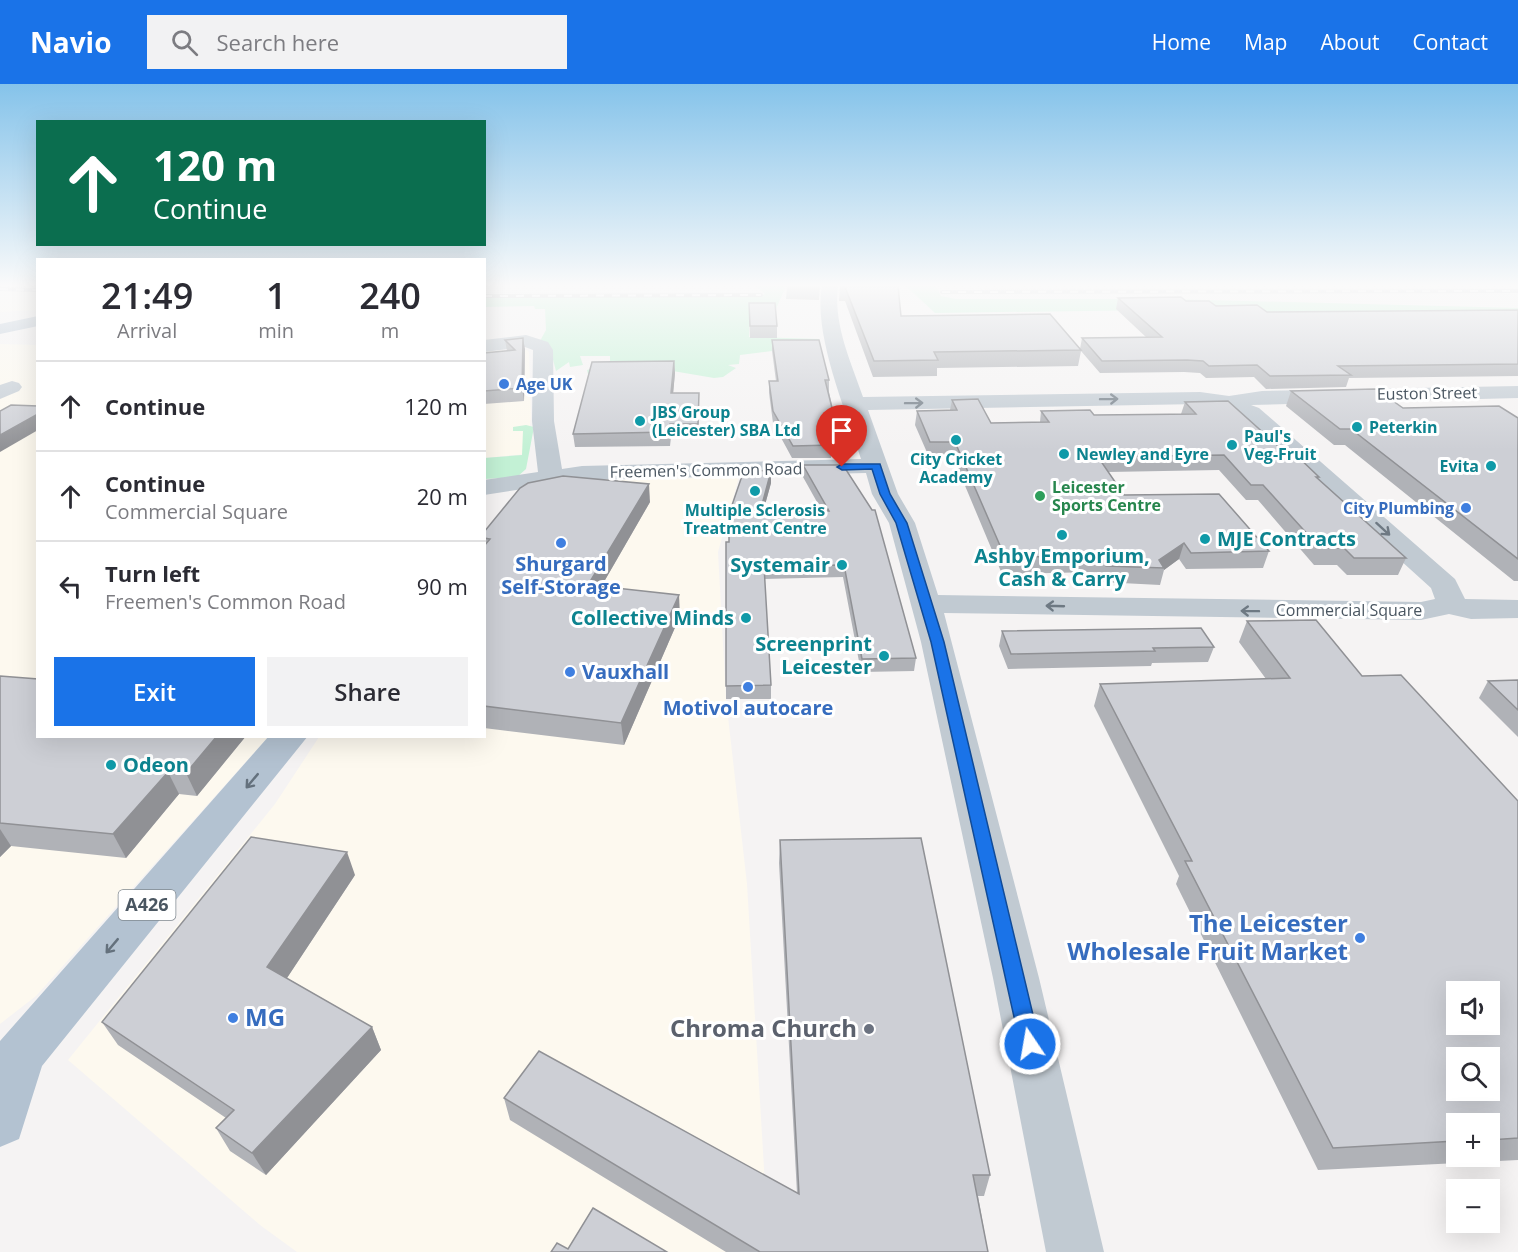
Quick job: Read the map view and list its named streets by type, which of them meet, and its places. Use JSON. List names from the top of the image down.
{
  "streets": {
    "main road": ["A426"],
    "street": ["Euston Street", "Freemen's Common Road", "Commercial Square"]
  },
  "crossings": [
    ["Euston Street", "Commercial Square"]
  ],
  "places": [
    "Age UK",
    "JBS Group (Leicester) SBA Ltd",
    "Peterkin",
    "City Cricket Academy",
    "Paul's Veg-Fruit",
    "Newley and Eyre",
    "Evita",
    "Multiple Sclerosis Treatment Centre",
    "Leicester Sports Centre",
    "City Plumbing",
    "Ashby Emporium, Cash & Carry",
    "MJE Contracts",
    "Shurgard Self-Storage",
    "Systemair",
    "Collective Minds",
    "Screenprint Leicester",
    "Vauxhall",
    "Motivol autocare",
    "Odeon",
    "The Leicester Wholesale Fruit Market",
    "MG",
    "Chroma Church"
  ],
  "page": {
    "header": "Navio",
    "search": "Search here",
    "nav": [
      "Home",
      "Map",
      "About",
      "Contact"
    ],
    "turn": ["120 m", "Continue"],
    "eta": [
      "21:49",
      "Arrival",
      "1",
      "min",
      "240",
      "m"
    ],
    "list": [
      {
        "name": "Continue",
        "value": "120 m"
      },
      {
        "name": "Continue",
        "note": "Commercial Square",
        "value": "20 m"
      },
      {
        "name": "Turn left",
        "note": "Freemen's Common Road",
        "value": "90 m"
      }
    ],
    "buttons": ["Exit", "Share"],
    "map_buttons": ["+", "−"]
  }
}
